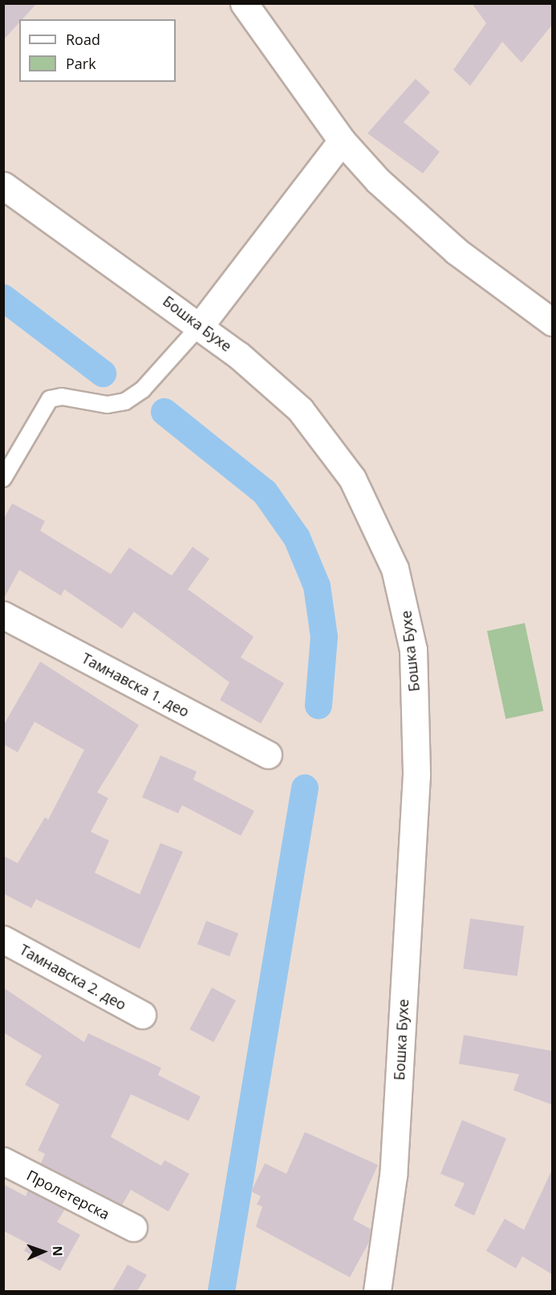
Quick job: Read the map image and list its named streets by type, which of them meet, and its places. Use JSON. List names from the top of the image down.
{
  "streets": {
    "street": [
      "Бошка Бухе",
      "Тамнавска 1. део",
      "Тамнавска 2. део",
      "Пролетерска"
    ]
  },
  "legend": ["Road", "Park"],
  "north": "right"
}
